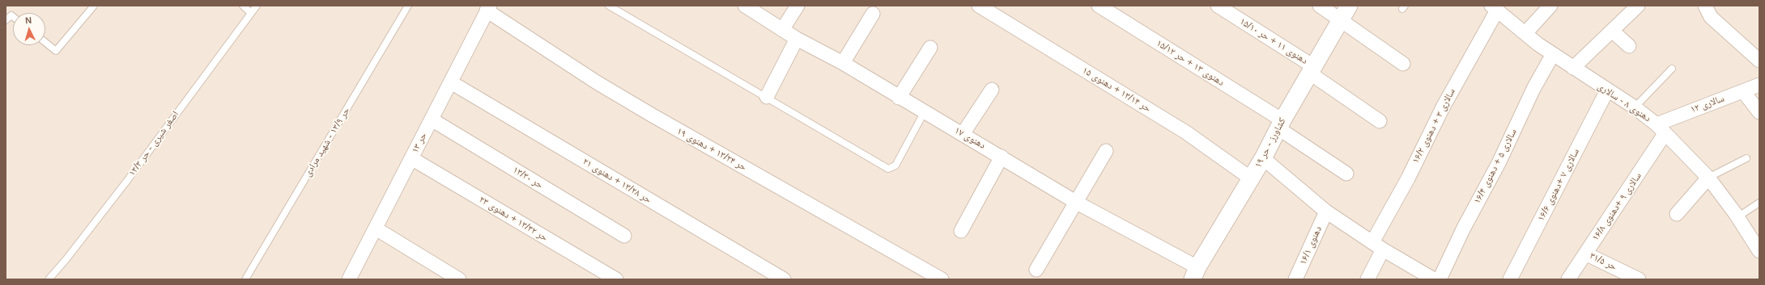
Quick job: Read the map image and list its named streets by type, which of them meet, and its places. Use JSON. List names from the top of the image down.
{
  "streets": {
    "street": [
      "دهنوی ۱۱ + حر ۱۵/۱۰",
      "دهنوی ۱۳ + حر ۱۵/۱۲",
      "حر ۱۳/۱۴ + دهنوی ۱۵",
      "دهنوی ۸ - سالاری",
      "سالاری ۱۲",
      "سالاری ۳ + دهنوی ۱۶/۲",
      "دهنوی ۱۷",
      "حر ۱۳",
      "کشاورز - حر ۱۹",
      "حر ۱۳/۲۴ + دهنوی ۱۹",
      "سالاری ۵ + دهنوی ۱۶/۴",
      "حر ۱۳/۳۰",
      "حر ۱۳/۲۸ + دهنوی ۲۱",
      "سالاری ۷ +دهنوی ۱۶/۶",
      "سالاری ۹ +دهنوی ۱۶/۸",
      "حر ۱۳/۳۲ + دهنوی ۲۳",
      "دهنوی ۱۶/۱",
      "حر ۳۱/۵"
    ],
    "lane": ["حر ۱۳/۹ - شهید مرادی", "اصغر شیری - حر ۱۳/۳"]
  },
  "crossings": [
    ["دهنوی ۱۱ + حر ۱۵/۱۰", "کشاورز - حر ۱۹"],
    ["دهنوی ۱۳ + حر ۱۵/۱۲", "کشاورز - حر ۱۹"],
    ["حر ۱۳/۱۴ + دهنوی ۱۵", "کشاورز - حر ۱۹"],
    ["دهنوی ۸ - سالاری", "سالاری ۱۲"],
    ["دهنوی ۸ - سالاری", "سالاری ۳ + دهنوی ۱۶/۲"],
    ["دهنوی ۸ - سالاری", "سالاری ۵ + دهنوی ۱۶/۴"],
    ["دهنوی ۸ - سالاری", "سالاری ۷ +دهنوی ۱۶/۶"],
    ["دهنوی ۸ - سالاری", "سالاری ۹ +دهنوی ۱۶/۸"],
    ["سالاری ۱۲", "سالاری ۹ +دهنوی ۱۶/۸"],
    ["دهنوی ۱۷", "کشاورز - حر ۱۹"],
    ["حر ۱۳", "حر ۱۳/۲۴ + دهنوی ۱۹"],
    ["حر ۱۳", "حر ۱۳/۳۰"],
    ["حر ۱۳", "حر ۱۳/۲۸ + دهنوی ۲۱"],
    ["حر ۱۳", "حر ۱۳/۳۲ + دهنوی ۲۳"],
    ["سالاری ۹ +دهنوی ۱۶/۸", "حر ۳۱/۵"]
  ],
  "north": "top"
}
